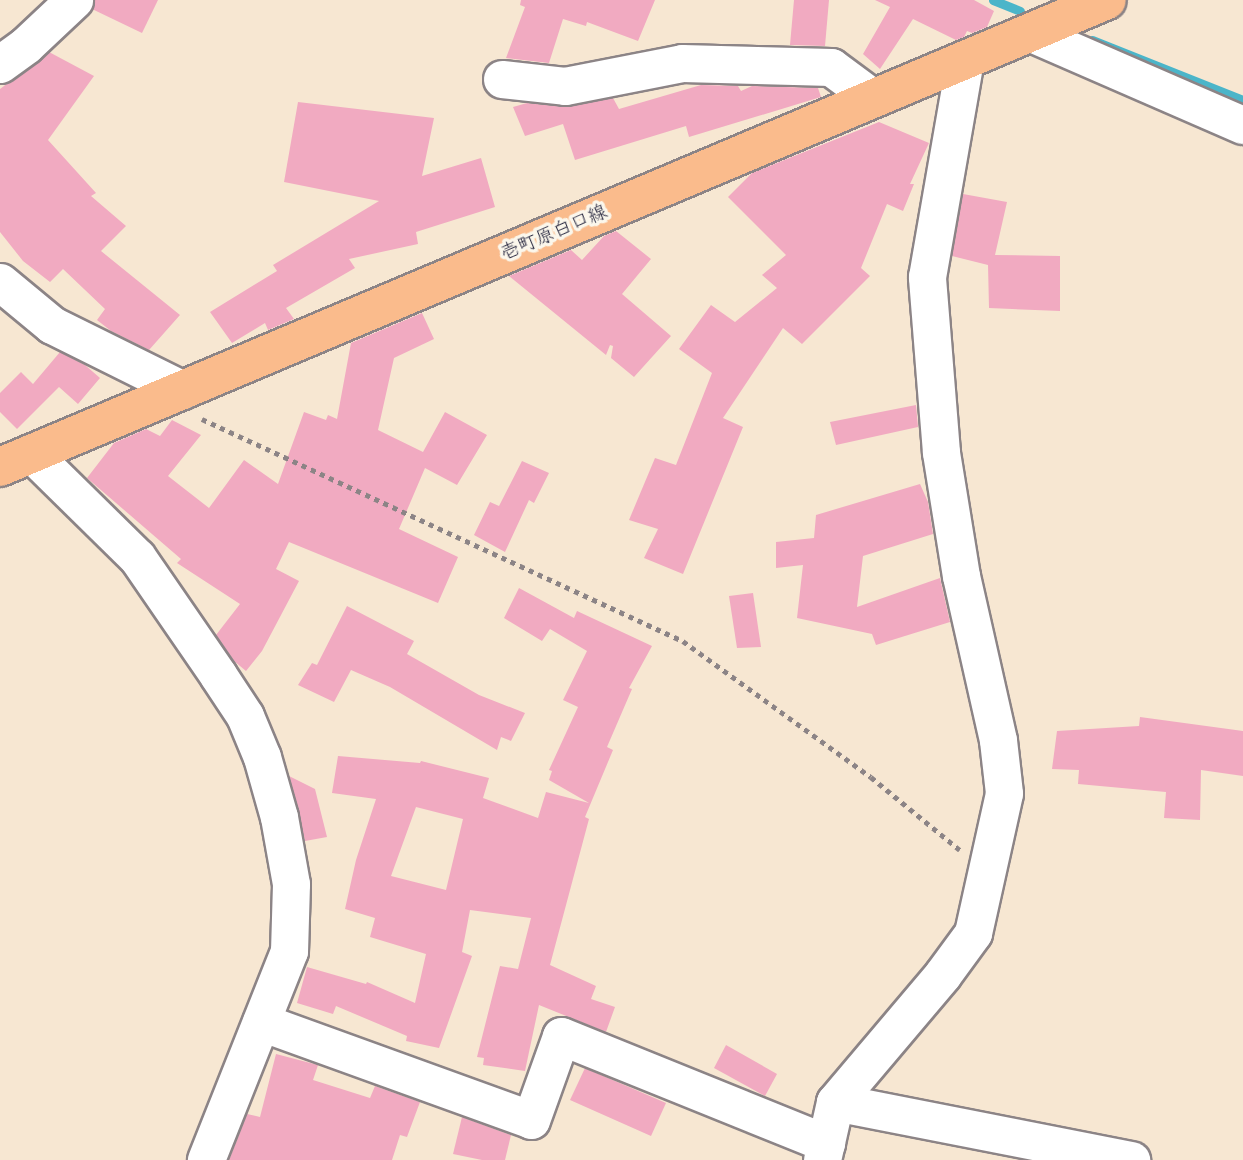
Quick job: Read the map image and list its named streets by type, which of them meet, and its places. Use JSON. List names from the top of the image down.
{
  "streets": {
    "main road": ["壱町原白口線"]
  }
}
